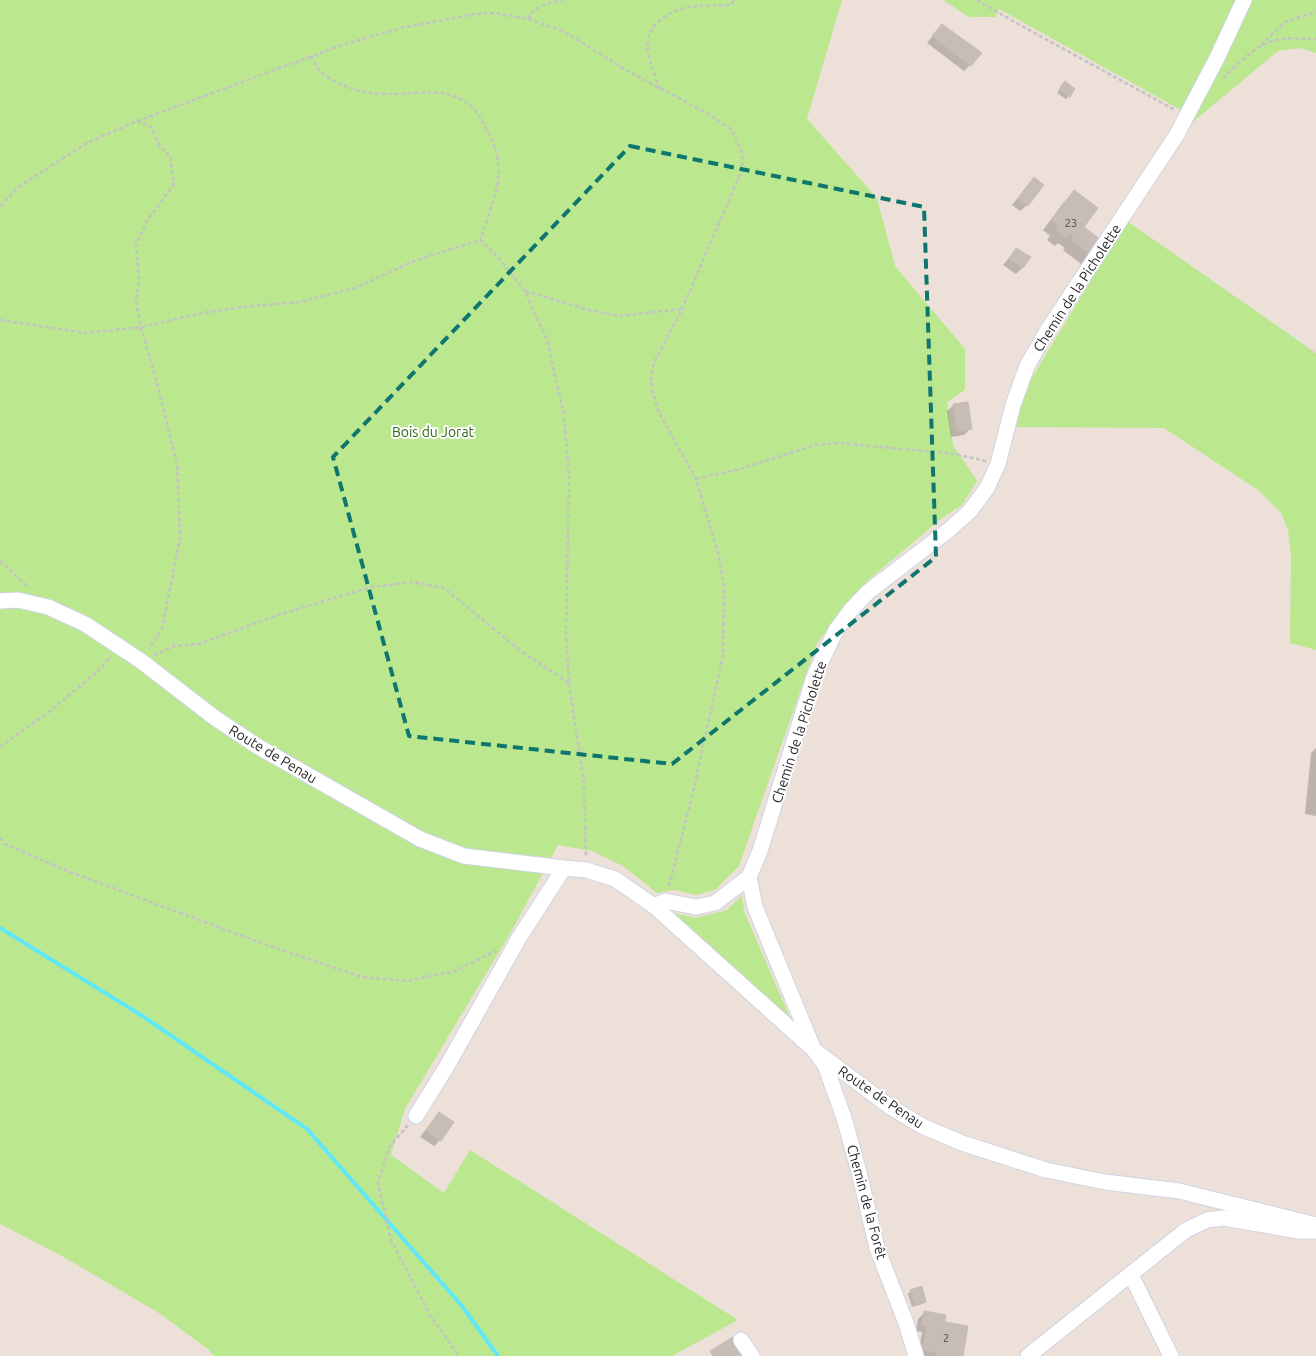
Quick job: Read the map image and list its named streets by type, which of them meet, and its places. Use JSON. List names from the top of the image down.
{
  "streets": {
    "street": ["Chemin de la Picholette", "Route de Penau", "Chemin de la Forêt"]
  },
  "crossings": [
    ["Route de Penau", "Chemin de la Forêt"]
  ],
  "parks": ["Bois du Jorat"],
  "house_numbers": ["23", "2"]
}
